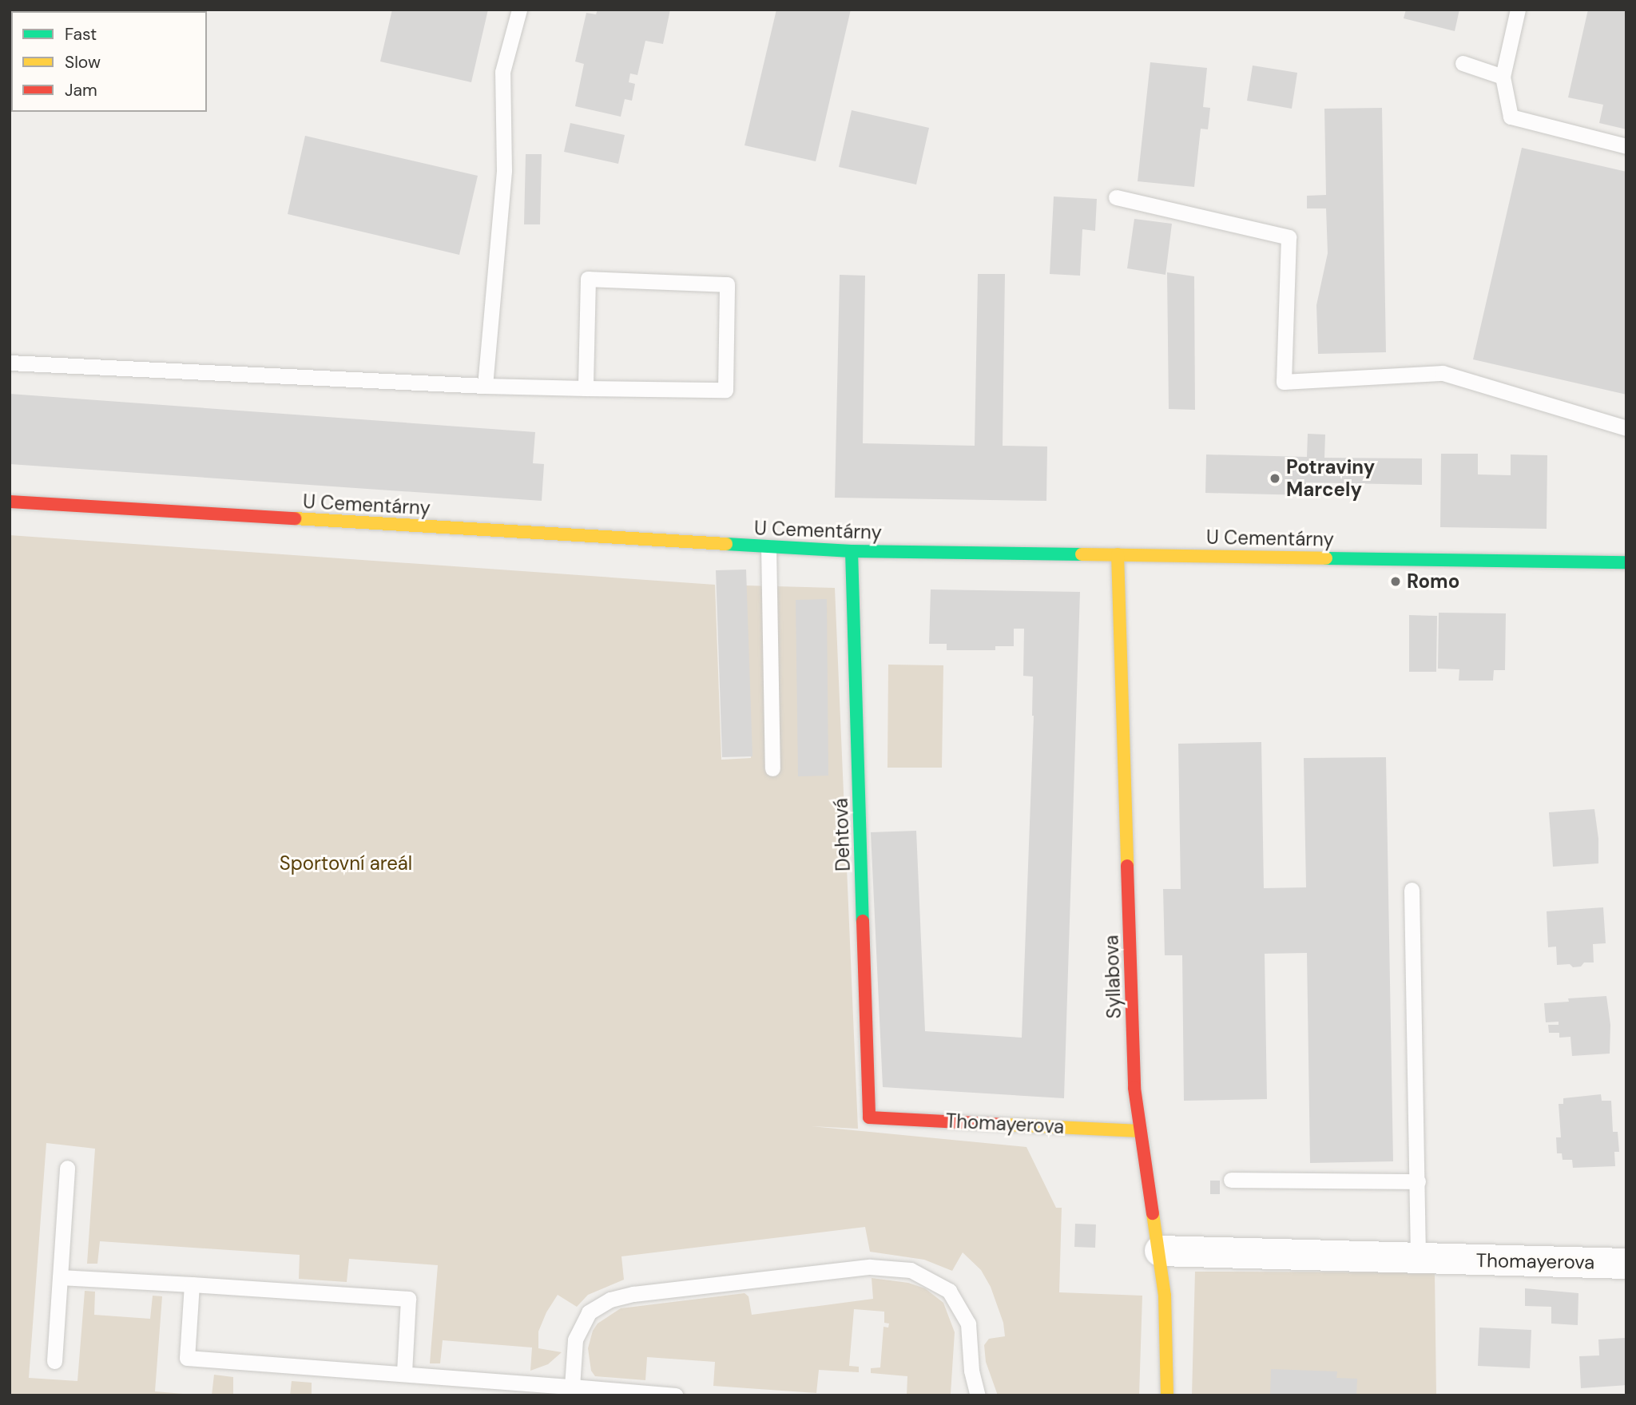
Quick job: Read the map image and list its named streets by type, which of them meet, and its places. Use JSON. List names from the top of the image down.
{
  "streets": {
    "street": [
      "U Cementárny",
      "Dehtová",
      "Syllabova",
      "Thomayerova"
    ]
  },
  "crossings": [
    ["U Cementárny", "Dehtová"],
    ["U Cementárny", "Syllabova"],
    ["Dehtová", "Thomayerova"],
    ["Syllabova", "Thomayerova"]
  ],
  "parks": ["Sportovní areál"],
  "places": ["Potraviny Marcely", "Romo"],
  "legend": ["Fast", "Slow", "Jam"]
}
